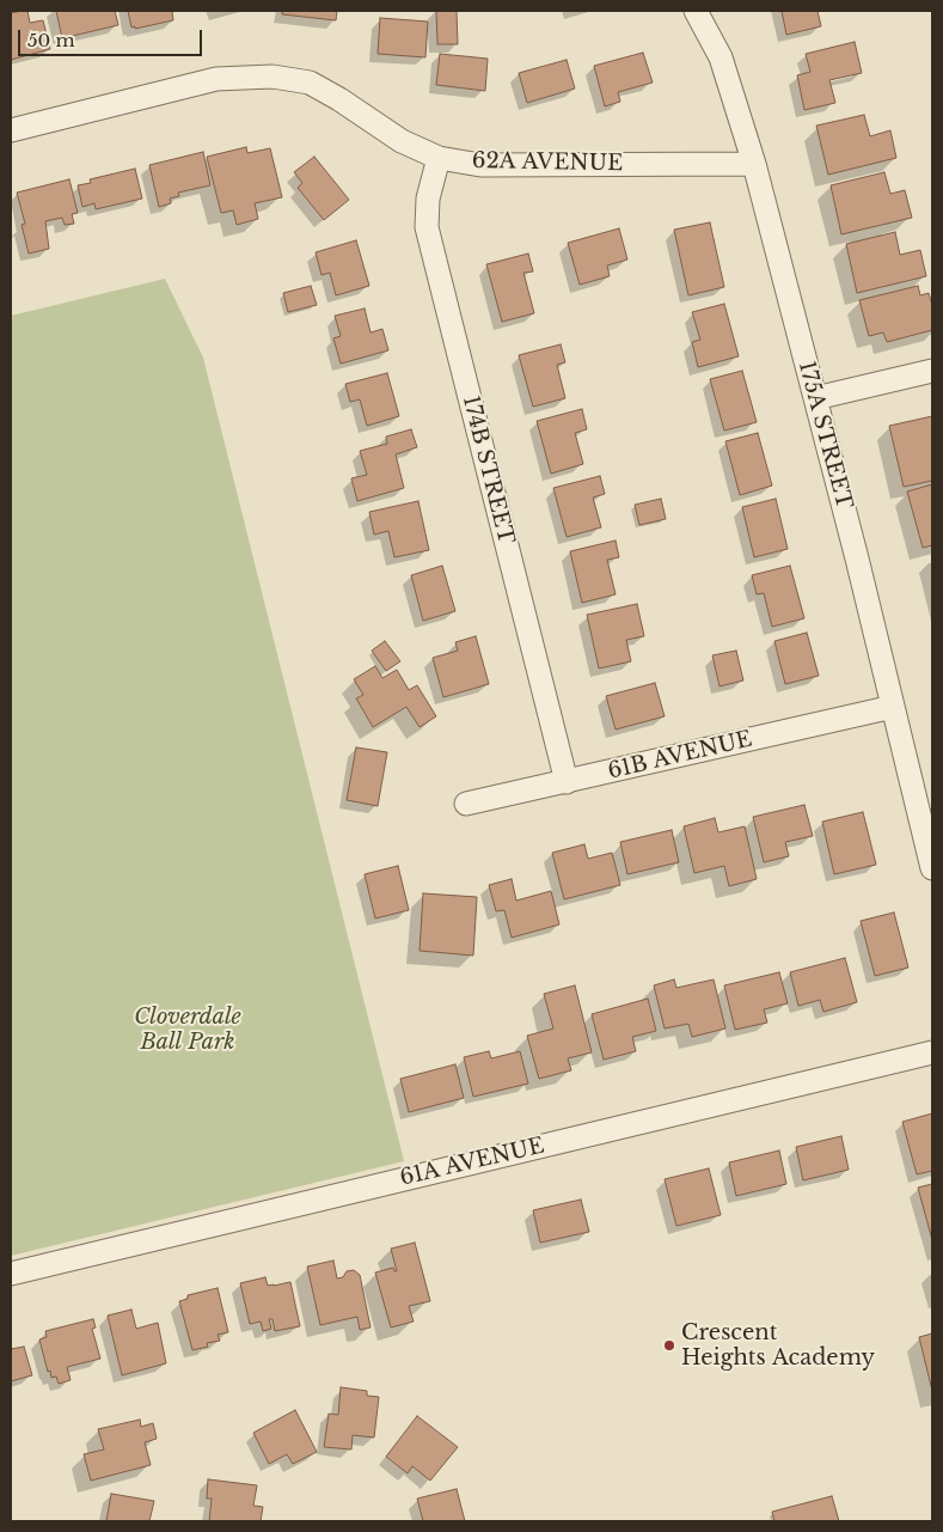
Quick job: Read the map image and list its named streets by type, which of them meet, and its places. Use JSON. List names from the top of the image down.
{
  "streets": {
    "street": [
      "62A AVENUE",
      "175A STREET",
      "174B STREET",
      "61B AVENUE",
      "61A AVENUE"
    ]
  },
  "crossings": [
    ["62A AVENUE", "175A STREET"],
    ["62A AVENUE", "174B STREET"],
    ["175A STREET", "61B AVENUE"],
    ["174B STREET", "61B AVENUE"]
  ],
  "parks": ["Cloverdale Ball Park"],
  "places": ["Crescent Heights Academy"],
  "scale_bar": "50 m"
}
